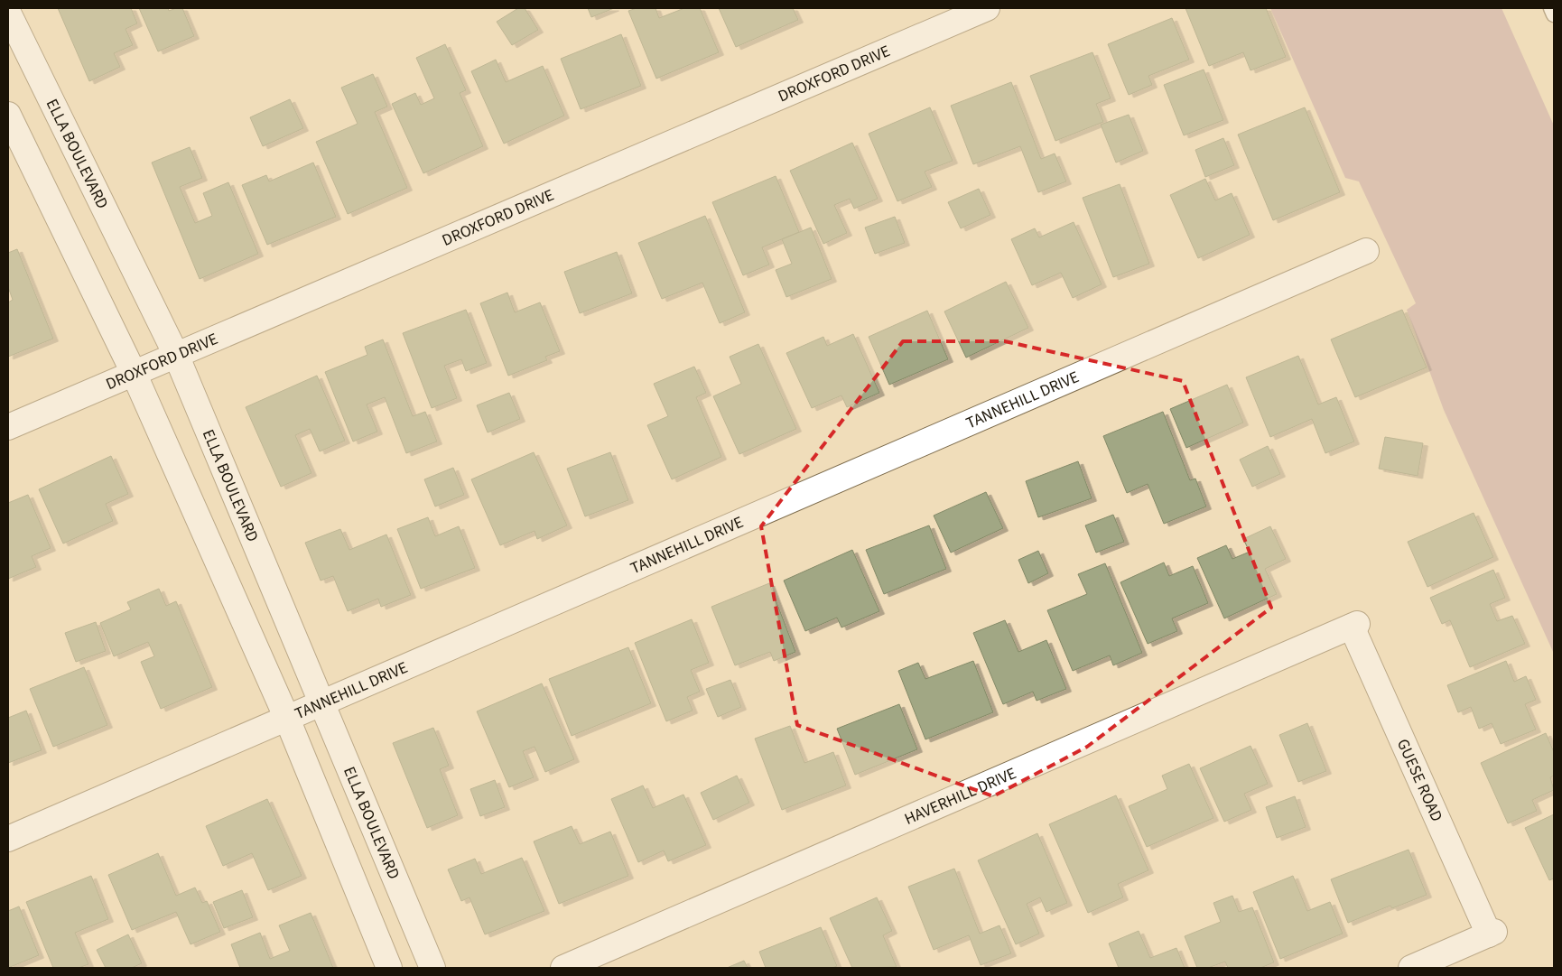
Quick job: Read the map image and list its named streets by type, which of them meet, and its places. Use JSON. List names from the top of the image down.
{
  "streets": {
    "street": [
      "DROXFORD DRIVE",
      "ELLA BOULEVARD",
      "TANNEHILL DRIVE",
      "GUESE ROAD",
      "HAVERHILL DRIVE"
    ]
  },
  "crossings": [
    ["DROXFORD DRIVE", "ELLA BOULEVARD"],
    ["ELLA BOULEVARD", "TANNEHILL DRIVE"],
    ["GUESE ROAD", "HAVERHILL DRIVE"]
  ]
}
